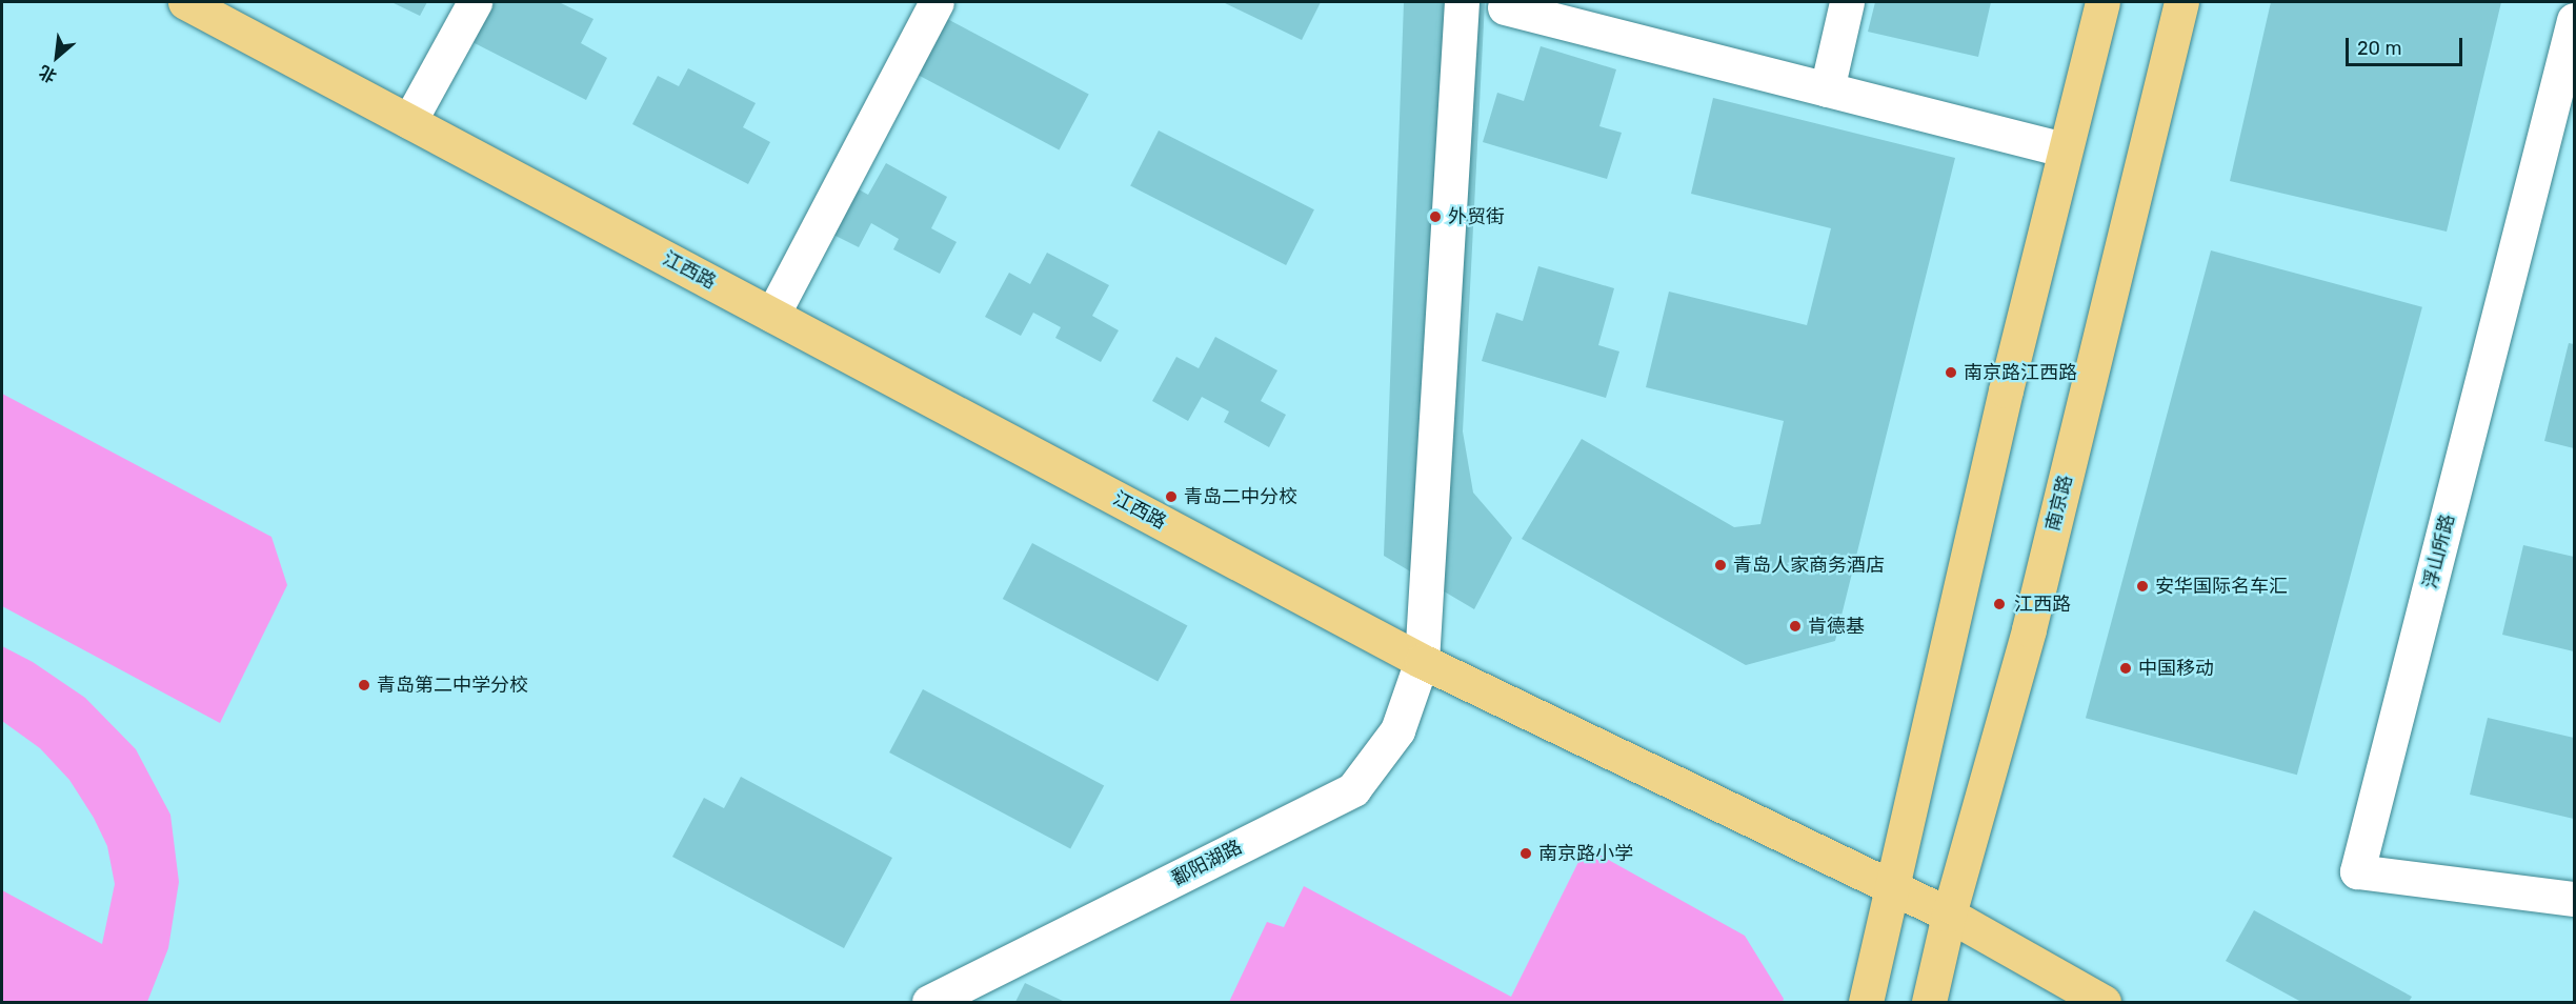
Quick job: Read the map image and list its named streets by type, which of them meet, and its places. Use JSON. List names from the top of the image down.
{
  "streets": {
    "main road": ["江西路", "南京路"],
    "street": ["浮山所路", "鄱阳湖路"]
  },
  "crossings": [
    ["江西路", "南京路"],
    ["江西路", "鄱阳湖路"]
  ],
  "places": [
    "外贸街",
    "南京路江西路",
    "青岛二中分校",
    "青岛人家商务酒店",
    "安华国际名车汇",
    "江西路",
    "肯德基",
    "中国移动",
    "青岛第二中学分校",
    "南京路小学"
  ],
  "scale_bar": "20 m",
  "north": "bottom left"
}
